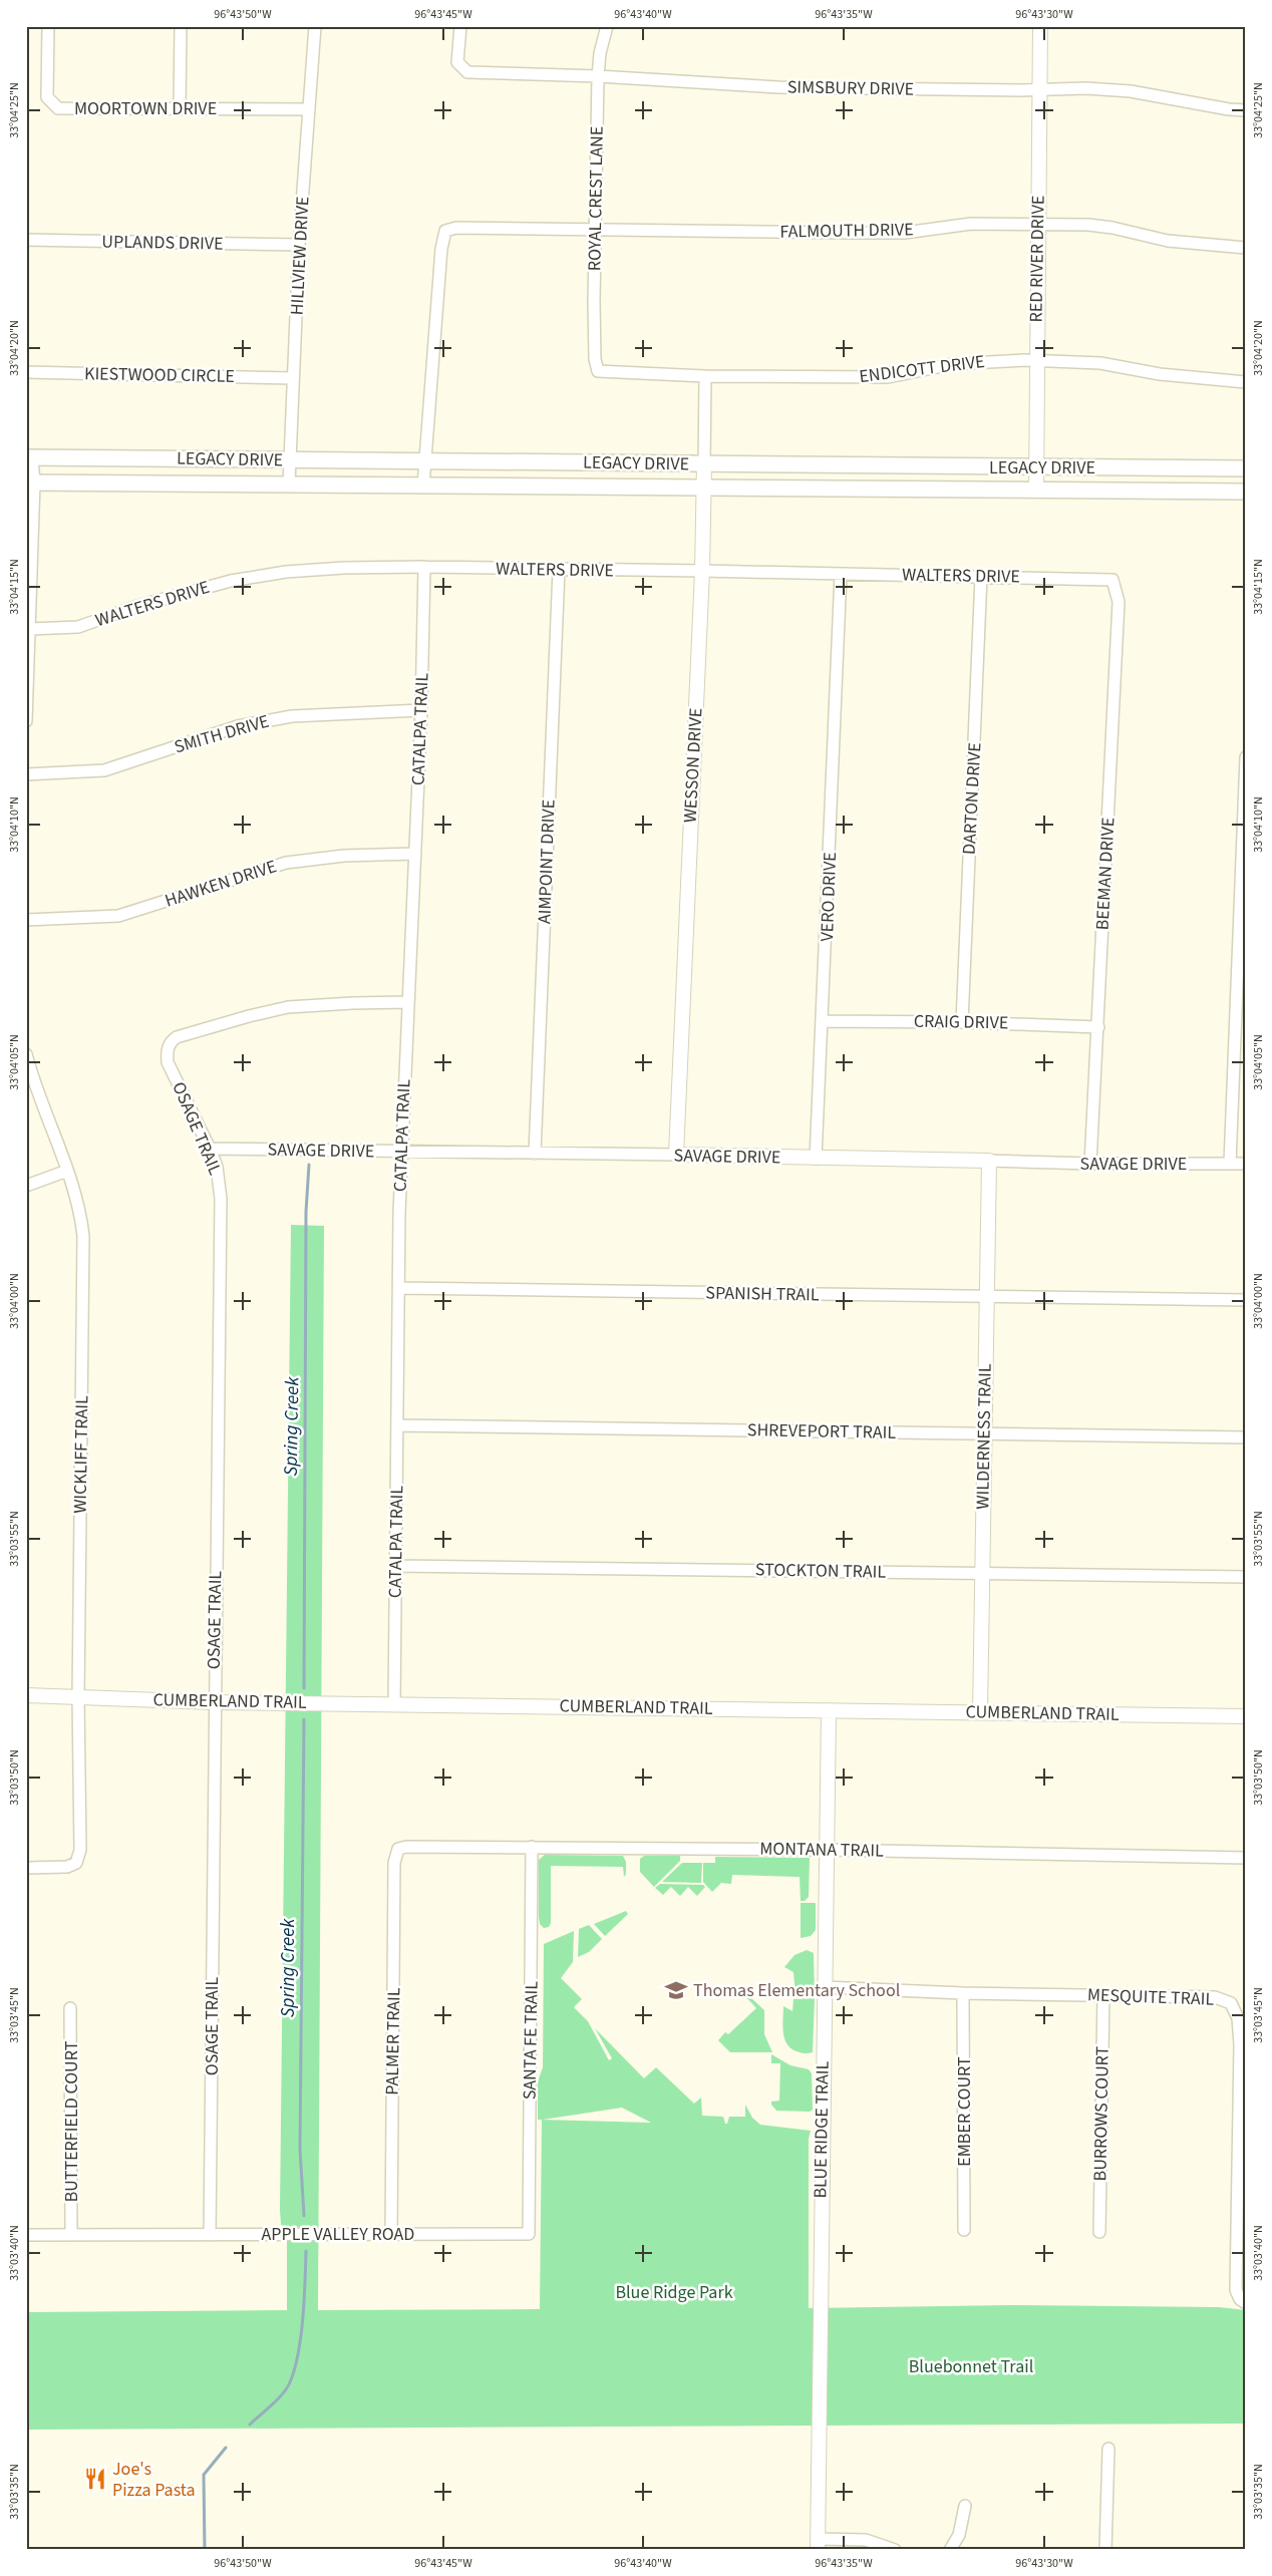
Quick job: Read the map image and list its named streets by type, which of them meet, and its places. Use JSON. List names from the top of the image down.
{
  "streets": {
    "main road": ["LEGACY DRIVE"],
    "street": [
      "SIMSBURY DRIVE",
      "MOORTOWN DRIVE",
      "ROYAL CREST LANE",
      "FALMOUTH DRIVE",
      "UPLANDS DRIVE",
      "HILLVIEW DRIVE",
      "RED RIVER DRIVE",
      "ENDICOTT DRIVE",
      "KIESTWOOD CIRCLE",
      "WALTERS DRIVE",
      "CATALPA TRAIL",
      "SMITH DRIVE",
      "WESSON DRIVE",
      "DARTON DRIVE",
      "AIMPOINT DRIVE",
      "BEEMAN DRIVE",
      "HAWKEN DRIVE",
      "VERO DRIVE",
      "CRAIG DRIVE",
      "OSAGE TRAIL",
      "SAVAGE DRIVE",
      "SPANISH TRAIL",
      "SHREVEPORT TRAIL",
      "WILDERNESS TRAIL",
      "WICKLIFF TRAIL",
      "STOCKTON TRAIL",
      "CUMBERLAND TRAIL",
      "MONTANA TRAIL",
      "MESQUITE TRAIL",
      "SANTA FE TRAIL",
      "PALMER TRAIL",
      "EMBER COURT",
      "BURROWS COURT",
      "BUTTERFIELD COURT",
      "BLUE RIDGE TRAIL",
      "APPLE VALLEY ROAD"
    ]
  },
  "crossings": [
    ["SIMSBURY DRIVE", "ROYAL CREST LANE"],
    ["SIMSBURY DRIVE", "RED RIVER DRIVE"],
    ["MOORTOWN DRIVE", "HILLVIEW DRIVE"],
    ["ROYAL CREST LANE", "FALMOUTH DRIVE"],
    ["ROYAL CREST LANE", "ENDICOTT DRIVE"],
    ["FALMOUTH DRIVE", "RED RIVER DRIVE"],
    ["FALMOUTH DRIVE", "LEGACY DRIVE"],
    ["UPLANDS DRIVE", "HILLVIEW DRIVE"],
    ["HILLVIEW DRIVE", "KIESTWOOD CIRCLE"],
    ["HILLVIEW DRIVE", "LEGACY DRIVE"],
    ["RED RIVER DRIVE", "ENDICOTT DRIVE"],
    ["RED RIVER DRIVE", "LEGACY DRIVE"],
    ["ENDICOTT DRIVE", "WESSON DRIVE"],
    ["LEGACY DRIVE", "WESSON DRIVE"],
    ["WALTERS DRIVE", "CATALPA TRAIL"],
    ["WALTERS DRIVE", "WESSON DRIVE"],
    ["WALTERS DRIVE", "DARTON DRIVE"],
    ["WALTERS DRIVE", "AIMPOINT DRIVE"],
    ["WALTERS DRIVE", "BEEMAN DRIVE"],
    ["WALTERS DRIVE", "VERO DRIVE"],
    ["CATALPA TRAIL", "SMITH DRIVE"],
    ["CATALPA TRAIL", "HAWKEN DRIVE"],
    ["CATALPA TRAIL", "OSAGE TRAIL"],
    ["CATALPA TRAIL", "SAVAGE DRIVE"],
    ["CATALPA TRAIL", "SPANISH TRAIL"],
    ["CATALPA TRAIL", "SHREVEPORT TRAIL"],
    ["CATALPA TRAIL", "STOCKTON TRAIL"],
    ["CATALPA TRAIL", "CUMBERLAND TRAIL"],
    ["WESSON DRIVE", "SAVAGE DRIVE"],
    ["DARTON DRIVE", "CRAIG DRIVE"],
    ["AIMPOINT DRIVE", "SAVAGE DRIVE"],
    ["BEEMAN DRIVE", "CRAIG DRIVE"],
    ["BEEMAN DRIVE", "SAVAGE DRIVE"],
    ["VERO DRIVE", "CRAIG DRIVE"],
    ["VERO DRIVE", "SAVAGE DRIVE"],
    ["OSAGE TRAIL", "SAVAGE DRIVE"],
    ["OSAGE TRAIL", "CUMBERLAND TRAIL"],
    ["OSAGE TRAIL", "APPLE VALLEY ROAD"],
    ["SAVAGE DRIVE", "WILDERNESS TRAIL"],
    ["SPANISH TRAIL", "WILDERNESS TRAIL"],
    ["SHREVEPORT TRAIL", "WILDERNESS TRAIL"],
    ["WILDERNESS TRAIL", "STOCKTON TRAIL"],
    ["WILDERNESS TRAIL", "CUMBERLAND TRAIL"],
    ["WICKLIFF TRAIL", "CUMBERLAND TRAIL"],
    ["CUMBERLAND TRAIL", "BLUE RIDGE TRAIL"],
    ["MONTANA TRAIL", "SANTA FE TRAIL"],
    ["MONTANA TRAIL", "PALMER TRAIL"],
    ["MONTANA TRAIL", "BLUE RIDGE TRAIL"],
    ["MESQUITE TRAIL", "EMBER COURT"],
    ["MESQUITE TRAIL", "BURROWS COURT"],
    ["MESQUITE TRAIL", "BLUE RIDGE TRAIL"],
    ["SANTA FE TRAIL", "APPLE VALLEY ROAD"],
    ["PALMER TRAIL", "APPLE VALLEY ROAD"],
    ["BUTTERFIELD COURT", "APPLE VALLEY ROAD"]
  ],
  "water": ["Spring Creek"],
  "parks": ["Blue Ridge Park", "Bluebonnet Trail"],
  "places": {
    "school or university": ["Thomas Elementary School"],
    "restaurant": ["Joe's Pizza Pasta"]
  },
  "coordinates": [
    "96°43'50\"W",
    "96°43'45\"W",
    "96°43'40\"W",
    "96°43'35\"W",
    "96°43'30\"W",
    "33°04'25\"N",
    "33°04'20\"N",
    "33°04'15\"N",
    "33°04'10\"N",
    "33°04'05\"N",
    "33°04'00\"N",
    "33°03'55\"N",
    "33°03'50\"N",
    "33°03'45\"N",
    "33°03'40\"N",
    "33°03'35\"N"
  ]
}
